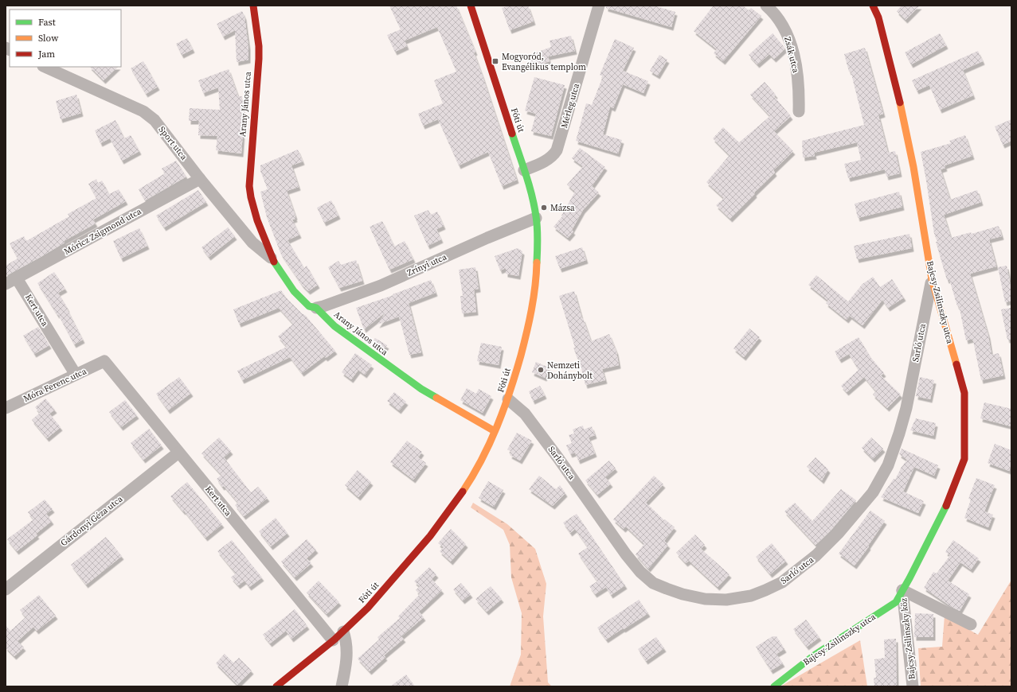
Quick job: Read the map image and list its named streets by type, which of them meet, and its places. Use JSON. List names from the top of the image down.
{
  "streets": {
    "street": [
      "Zsák utca",
      "Arany János utca",
      "Mérleg utca",
      "Fóti út",
      "Sport utca",
      "Móricz Zsigmond utca",
      "Zrínyi utca",
      "Bajcsy-Zsilinszky utca",
      "Kert utca",
      "Sarló utca",
      "Móra Ferenc utca",
      "Gárdonyi Géza utca",
      "Bajcsy-Zsilinszky köz"
    ]
  },
  "crossings": [
    ["Arany János utca", "Fóti út"],
    ["Arany János utca", "Sport utca"],
    ["Arany János utca", "Zrínyi utca"],
    ["Mérleg utca", "Fóti út"],
    ["Fóti út", "Zrínyi utca"],
    ["Fóti út", "Kert utca"],
    ["Fóti út", "Sarló utca"],
    ["Sport utca", "Móricz Zsigmond utca"],
    ["Móricz Zsigmond utca", "Kert utca"],
    ["Bajcsy-Zsilinszky utca", "Sarló utca"],
    ["Bajcsy-Zsilinszky utca", "Bajcsy-Zsilinszky köz"],
    ["Kert utca", "Móra Ferenc utca"],
    ["Kert utca", "Gárdonyi Géza utca"]
  ],
  "places": {
    "transit": ["Mogyoród, Evangélikus templom"],
    "other": ["Mázsa", "Nemzeti Dohánybolt"]
  },
  "legend": ["Fast", "Slow", "Jam"]
}
